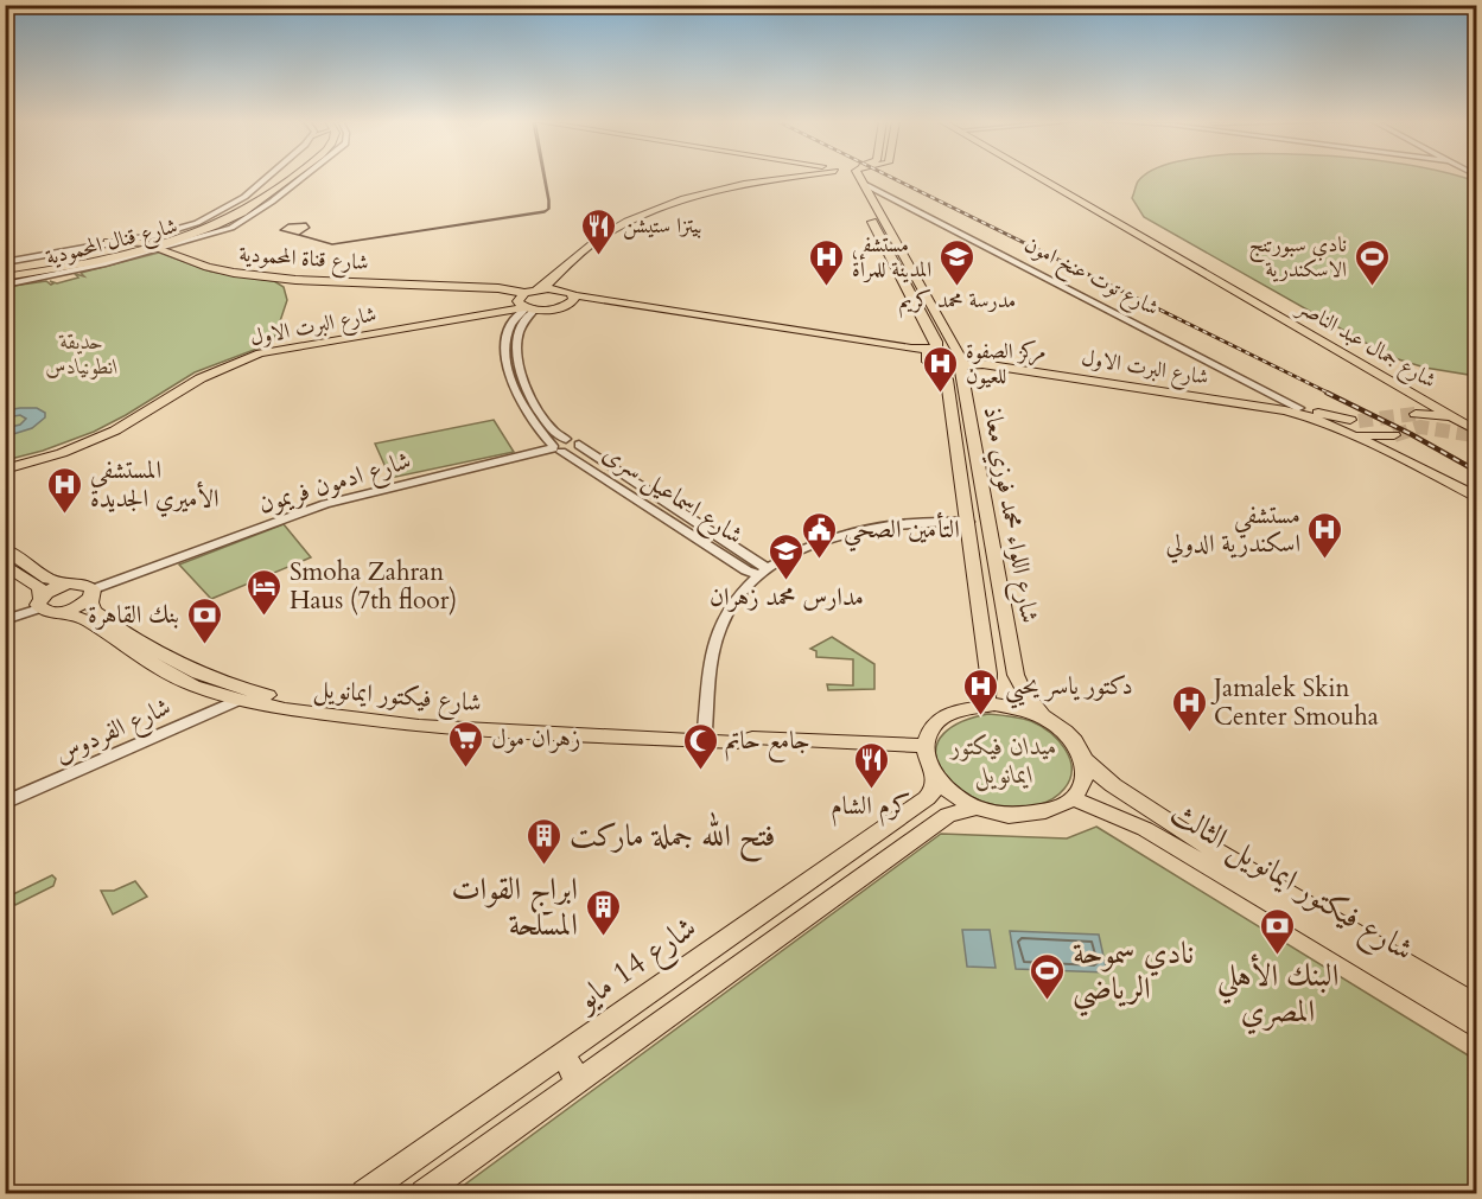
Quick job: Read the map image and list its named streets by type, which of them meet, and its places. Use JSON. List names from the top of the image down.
{
  "streets": {
    "main road": [
      "شارع قناة المحمودية",
      "شارع البرت الاول",
      "شارع جمال عبد الناصر",
      "شارع اللواء محمد فوزي معاذ",
      "شارع فيكتور ايمانويل",
      "شارع فيكتور ايمانويل الثالث",
      "شارع 14 مايو"
    ],
    "street": [
      "شارع قنال المحمودية",
      "شارع توت عنخ امون",
      "شارع ادمون فريمون",
      "شارع اسماعيل سرى",
      "شارع الفردوس"
    ]
  },
  "crossings": [
    ["شارع قنال المحمودية", "شارع قناة المحمودية"],
    ["شارع قناة المحمودية", "شارع البرت الاول"],
    ["شارع قناة المحمودية", "شارع اسماعيل سرى"],
    ["شارع توت عنخ امون", "شارع البرت الاول"],
    ["شارع توت عنخ امون", "شارع اللواء محمد فوزي معاذ"],
    ["شارع البرت الاول", "شارع اسماعيل سرى"],
    ["شارع البرت الاول", "شارع اللواء محمد فوزي معاذ"],
    ["شارع ادمون فريمون", "شارع اسماعيل سرى"],
    ["شارع ادمون فريمون", "شارع فيكتور ايمانويل"],
    ["شارع اسماعيل سرى", "شارع اللواء محمد فوزي معاذ"],
    ["شارع اسماعيل سرى", "شارع فيكتور ايمانويل"],
    ["شارع اللواء محمد فوزي معاذ", "شارع فيكتور ايمانويل"],
    ["شارع اللواء محمد فوزي معاذ", "شارع فيكتور ايمانويل الثالث"],
    ["شارع اللواء محمد فوزي معاذ", "شارع 14 مايو"],
    ["شارع فيكتور ايمانويل", "شارع الفردوس"],
    ["شارع فيكتور ايمانويل", "شارع فيكتور ايمانويل الثالث"],
    ["شارع فيكتور ايمانويل", "شارع 14 مايو"],
    ["شارع فيكتور ايمانويل الثالث", "شارع 14 مايو"]
  ],
  "parks": ["حديقة انطونيادس", "ميدان فيكتور ايمانويل"],
  "places": {
    "restaurant": ["بيتزا ستيشن", "كرم الشام"],
    "hospital": [
      "مستشفى المدينة للمرأة",
      "مركز الصفوة للعيون",
      "المستشفى الأميري الجديدة",
      "مستشفي اسكندرية الدولي",
      "دكتور ياسر يحيي",
      "Jamalek Skin Center Smouha"
    ],
    "school or university": ["مدرسة محمد كريم", "مدارس محمد زهران"],
    "sports": ["نادي سبورتنج الاسكندرية", "نادي سموحة الرياضي"],
    "public building": ["التأمين الصحي"],
    "hotel": ["Smoha Zahran Haus (7th floor)"],
    "bank": ["بنك القاهرة", "البنك الأهلي المصري"],
    "supermarket": ["زهران مول"],
    "mosque": ["جامع حاتم"],
    "building": ["فتح الله جملة ماركت", "ابراج القوات المسلحة"]
  }
}
